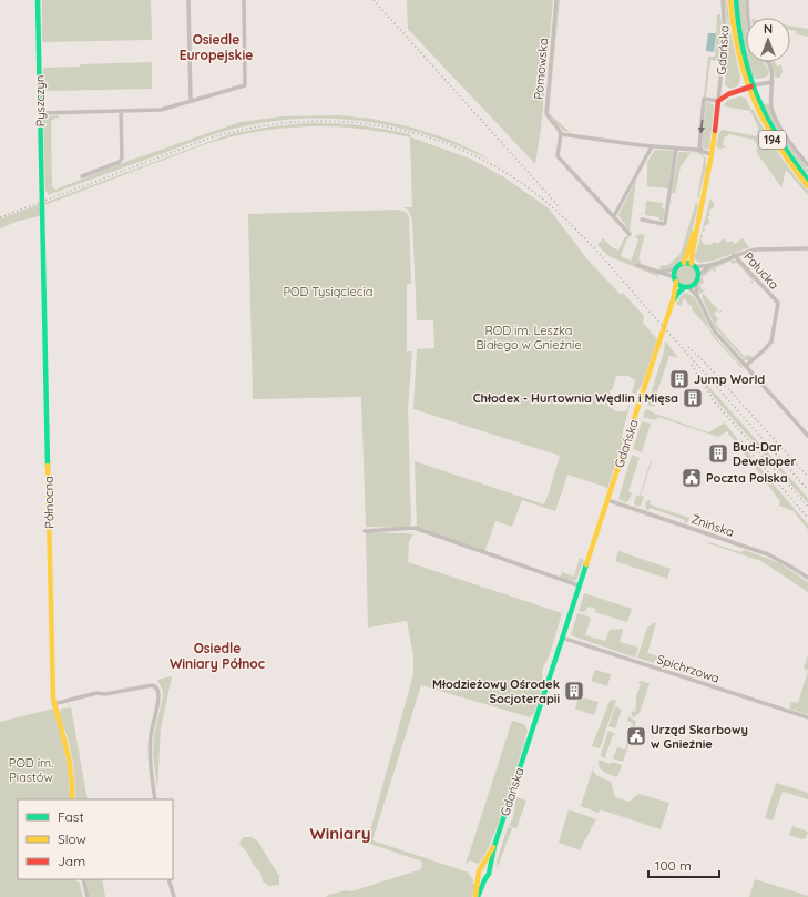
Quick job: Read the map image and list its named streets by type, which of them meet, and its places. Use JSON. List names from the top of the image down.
{
  "streets": {
    "street": [
      "Gdańska",
      "Pomowska",
      "Pyszczyn",
      "194",
      "Pałucka",
      "Północna",
      "Żnińska",
      "Spichrzowa"
    ]
  },
  "crossings": [
    ["Gdańska", "194"],
    ["Gdańska", "Pałucka"],
    ["Gdańska", "Żnińska"],
    ["Gdańska", "Spichrzowa"],
    ["Pyszczyn", "Północna"]
  ],
  "districts": ["Osiedle Europejskie", "Osiedle Winiary Północ", "Winiary"],
  "parks": ["POD Tysiąclecia", "ROD im. Leszka Białego w Gnieźnie", "POD im. Piastów"],
  "places": {
    "building": [
      "Jump World",
      "Chłodex - Hurtownia Wędlin i Mięsa",
      "Bud-Dar Deweloper",
      "Młodzieżowy Ośrodek Socjoterapii"
    ],
    "public building": ["Poczta Polska", "Urząd Skarbowy w Gnieźnie"]
  },
  "legend": ["Fast", "Slow", "Jam"],
  "scale_bar": "100 m",
  "north": "top"
}
